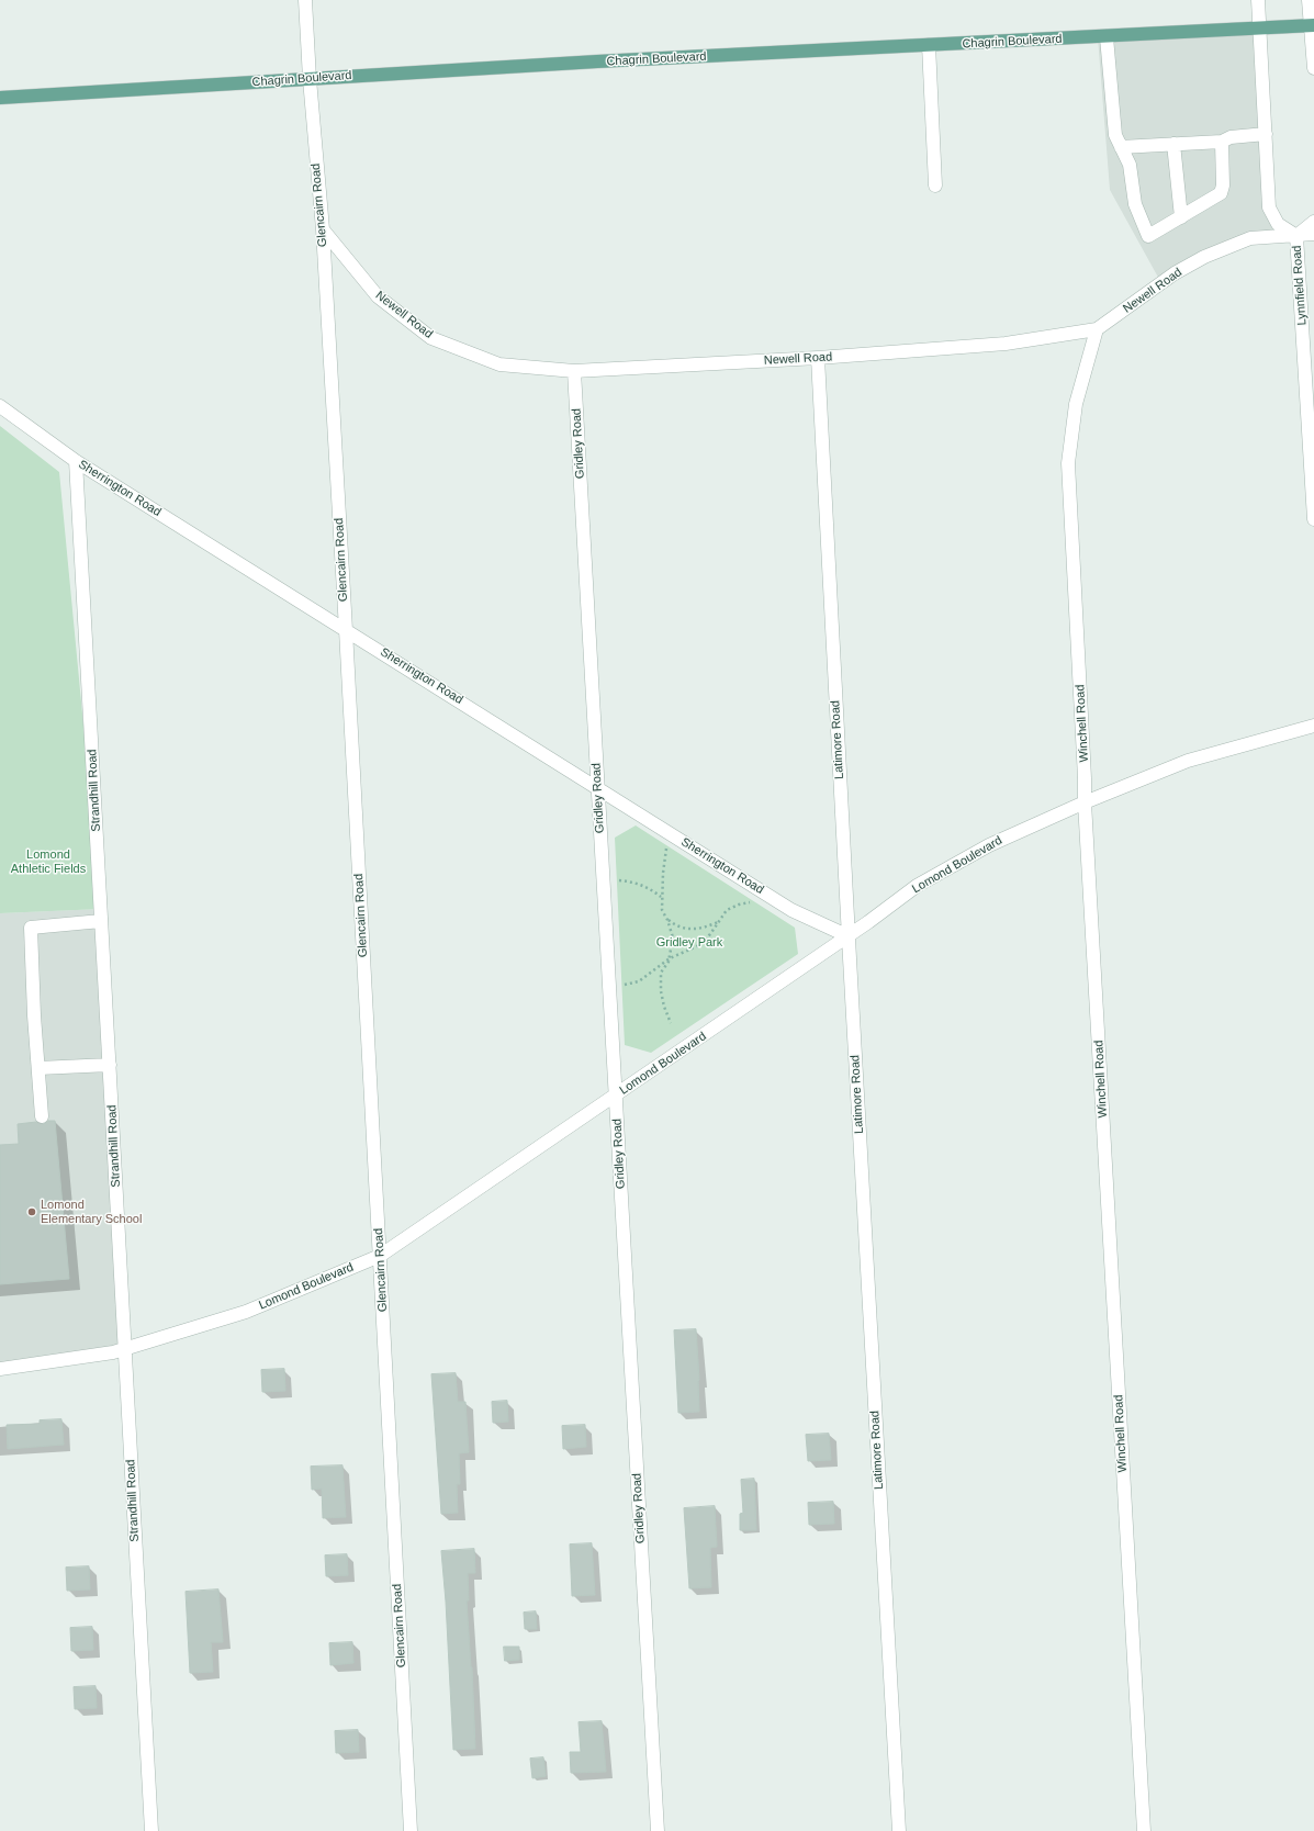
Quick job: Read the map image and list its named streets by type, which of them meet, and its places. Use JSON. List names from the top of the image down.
{
  "streets": {
    "main road": ["Chagrin Boulevard"],
    "street": [
      "Glencairn Road",
      "Lynnfield Road",
      "Newell Road",
      "Gridley Road",
      "Sherrington Road",
      "Winchell Road",
      "Latimore Road",
      "Strandhill Road",
      "Lomond Boulevard"
    ]
  },
  "crossings": [
    ["Chagrin Boulevard", "Glencairn Road"],
    ["Chagrin Boulevard", "Lynnfield Road"],
    ["Glencairn Road", "Newell Road"],
    ["Glencairn Road", "Sherrington Road"],
    ["Glencairn Road", "Lomond Boulevard"],
    ["Lynnfield Road", "Newell Road"],
    ["Newell Road", "Gridley Road"],
    ["Newell Road", "Winchell Road"],
    ["Newell Road", "Latimore Road"],
    ["Gridley Road", "Sherrington Road"],
    ["Gridley Road", "Lomond Boulevard"],
    ["Sherrington Road", "Latimore Road"],
    ["Sherrington Road", "Strandhill Road"],
    ["Sherrington Road", "Lomond Boulevard"],
    ["Winchell Road", "Lomond Boulevard"],
    ["Latimore Road", "Lomond Boulevard"],
    ["Strandhill Road", "Lomond Boulevard"]
  ],
  "parks": ["Lomond Athletic Fields", "Gridley Park"],
  "places": ["Lomond Elementary School"]
}
